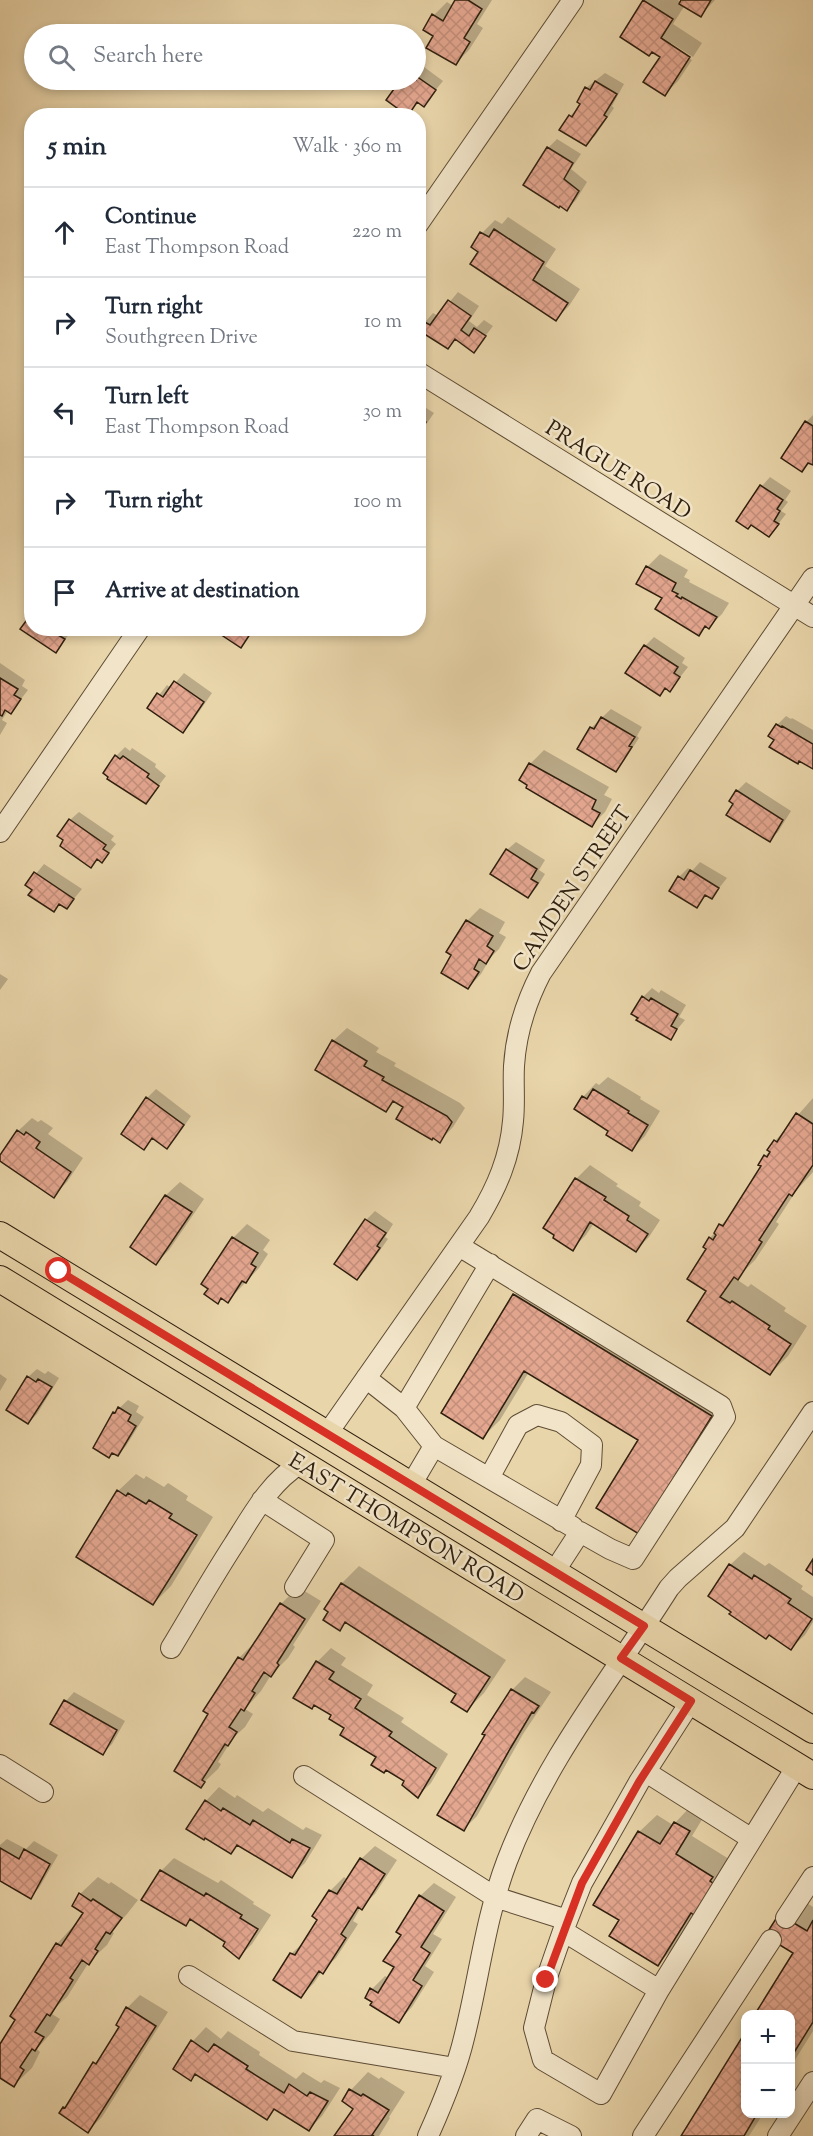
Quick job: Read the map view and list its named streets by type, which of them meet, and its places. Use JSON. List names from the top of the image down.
{
  "streets": {
    "main road": ["EAST THOMPSON ROAD"],
    "street": ["PRAGUE ROAD", "CAMDEN STREET"]
  },
  "crossings": [
    ["PRAGUE ROAD", "CAMDEN STREET"],
    ["CAMDEN STREET", "EAST THOMPSON ROAD"]
  ],
  "page": {
    "search": "Search here",
    "heading": ["5 min", "Walk · 360 m"],
    "list": [
      ["Continue", "East Thompson Road", "220 m"],
      ["Turn right", "Southgreen Drive", "10 m"],
      ["Turn left", "East Thompson Road", "30 m"],
      ["Turn right", "100 m"],
      "Arrive at destination"
    ],
    "map_buttons": ["+", "−"]
  }
}
